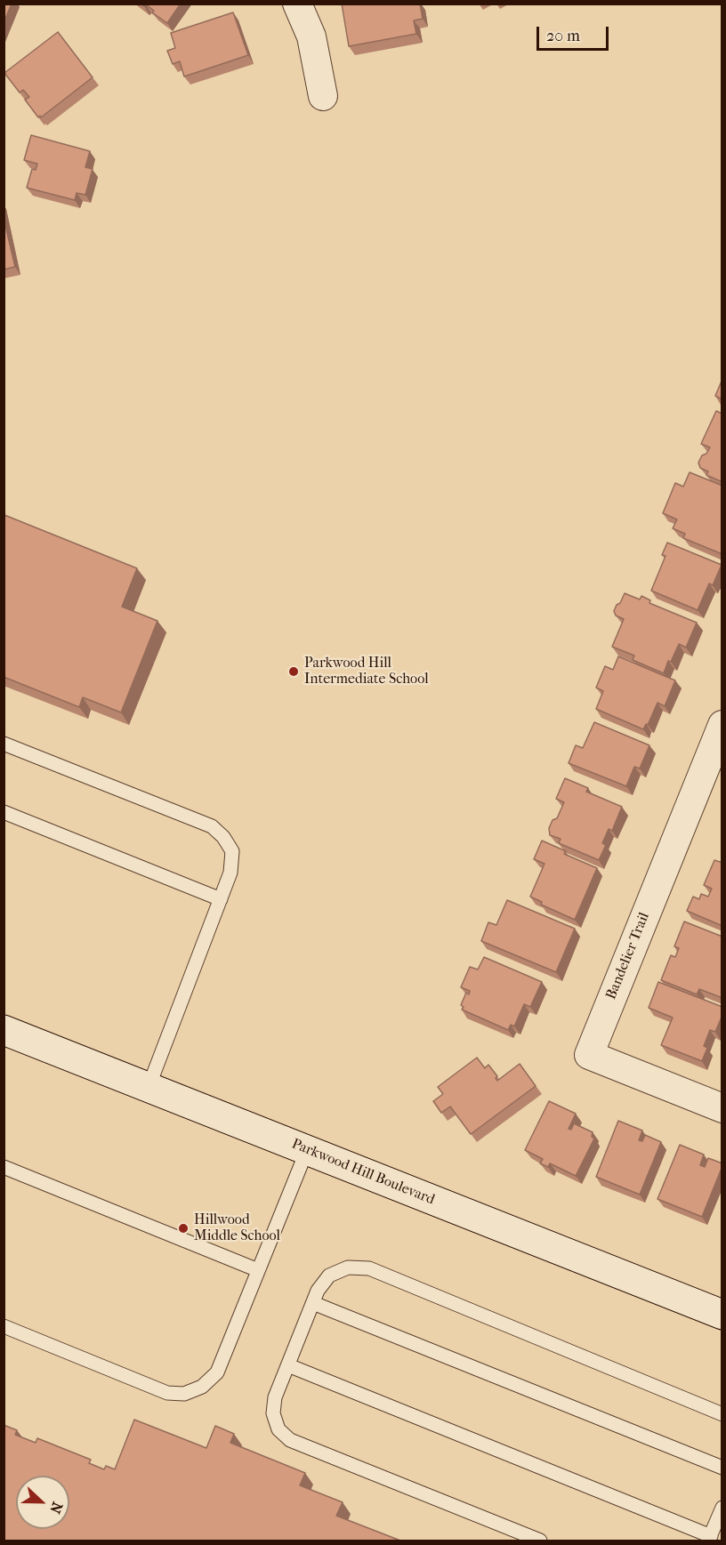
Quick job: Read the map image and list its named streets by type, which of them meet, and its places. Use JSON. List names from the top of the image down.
{
  "streets": {
    "street": ["Bandelier Trail", "Parkwood Hill Boulevard"]
  },
  "places": ["Parkwood Hill Intermediate School", "Hillwood Middle School"],
  "scale_bar": "20 m",
  "north": "right"
}
